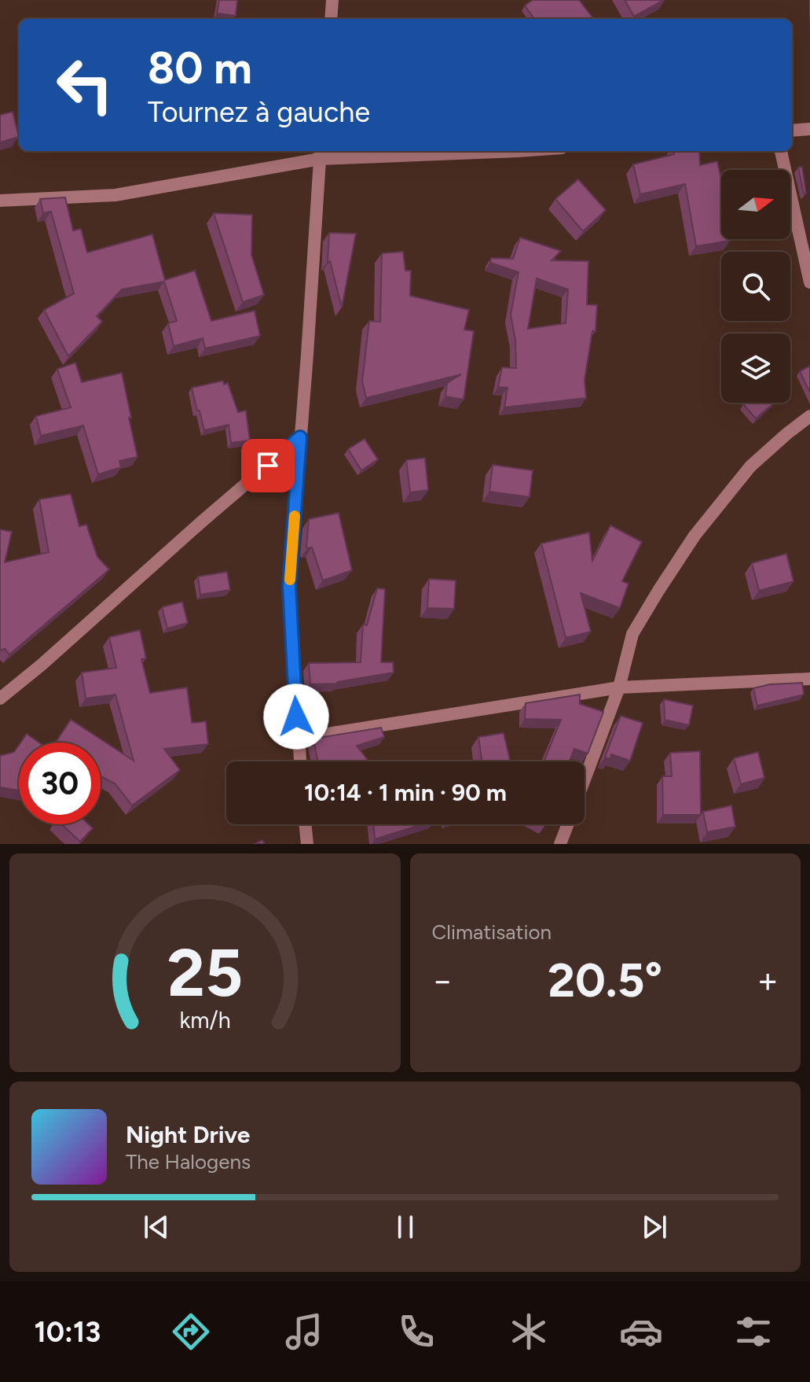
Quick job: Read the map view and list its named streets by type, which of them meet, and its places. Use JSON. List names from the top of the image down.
{
  "north": "right",
  "page": {
    "turn": ["80 m", "Tournez à gauche"],
    "limit": "30",
    "trip": "10:14 · 1 min · 90 m",
    "tile": "Climatisation",
    "heat": ["−", "20.5°", "+"],
    "song": ["Night Drive", "The Halogens"],
    "tabs": "10:13",
    "gauge": ["25", "km/h"]
  }
}
